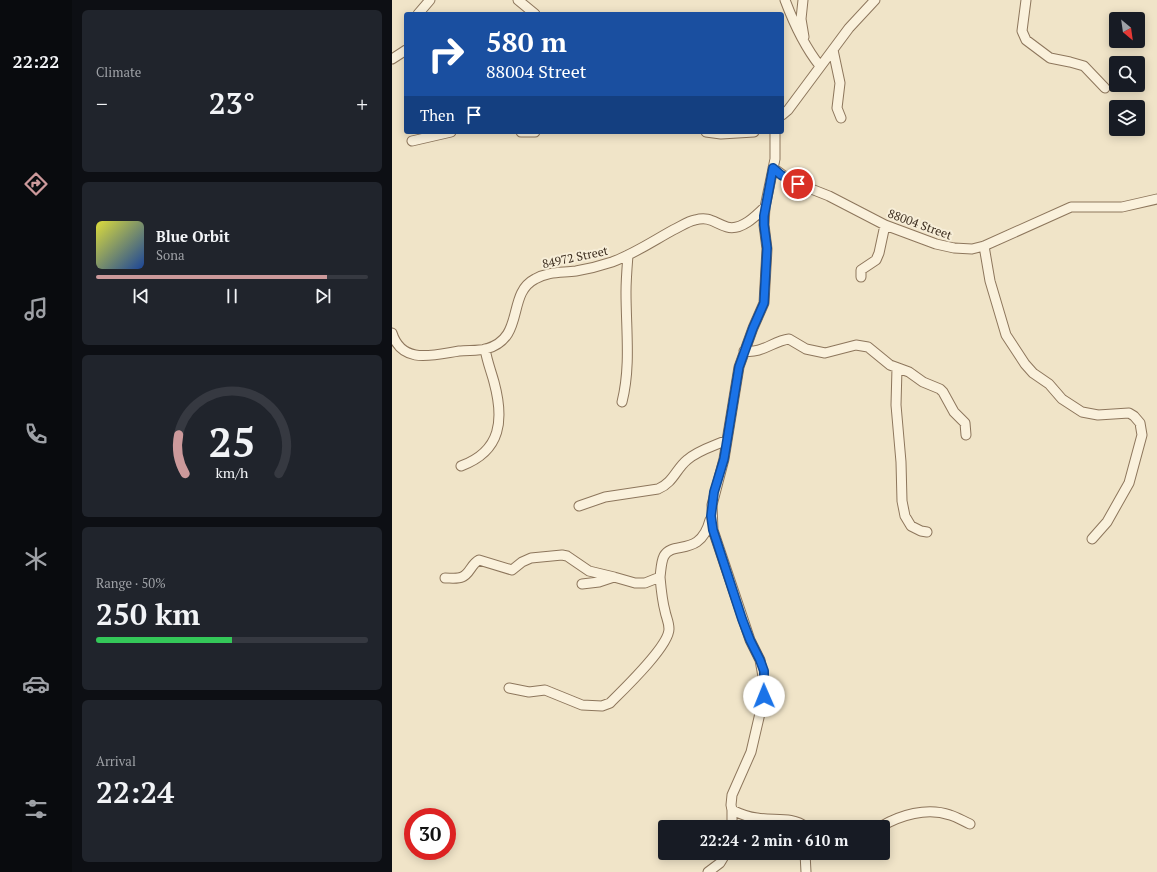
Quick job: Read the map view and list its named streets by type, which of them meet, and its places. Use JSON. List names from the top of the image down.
{
  "streets": {
    "street": ["88004 Street", "84972 Street"]
  },
  "north": "bottom right",
  "page": {
    "tabs": "22:22",
    "tile": [
      "Climate",
      ["Range · 50%", "250 km"],
      ["Arrival", "22:24"]
    ],
    "turn": ["580 m", "88004 Street"],
    "heat": ["−", "23°", "+"],
    "then": "Then",
    "song": ["Blue Orbit", "Sona"],
    "limit": "30",
    "trip": "22:24 · 2 min · 610 m",
    "gauge": ["25", "km/h"]
  }
}
